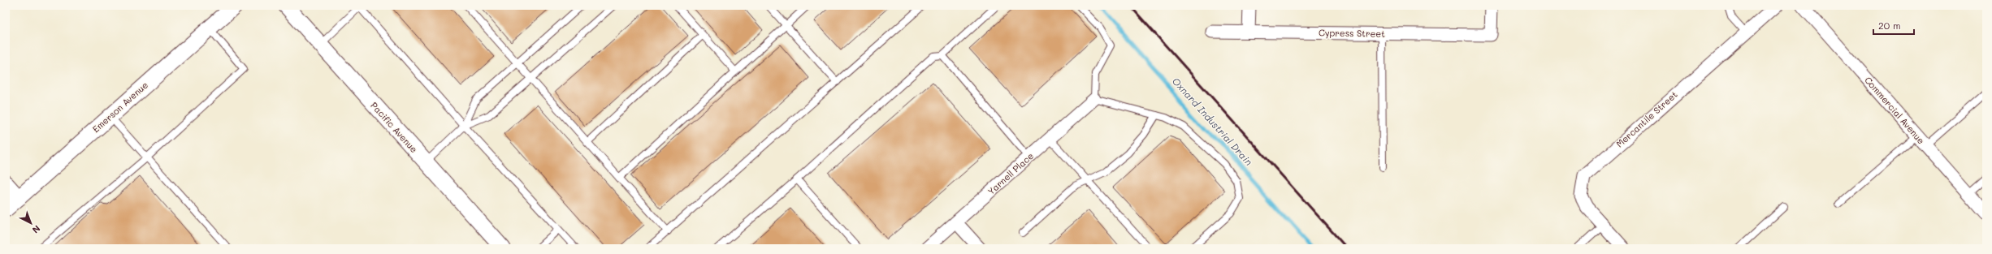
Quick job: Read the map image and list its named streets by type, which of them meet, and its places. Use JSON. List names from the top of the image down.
{
  "streets": {
    "street": [
      "Cypress Street",
      "Emerson Avenue",
      "Commercial Avenue",
      "Mercantile Street",
      "Pacific Avenue",
      "Yarnell Place"
    ]
  },
  "water": ["Oxnard Industrial Drain"],
  "scale_bar": "20 m",
  "north": "bottom right"
}
